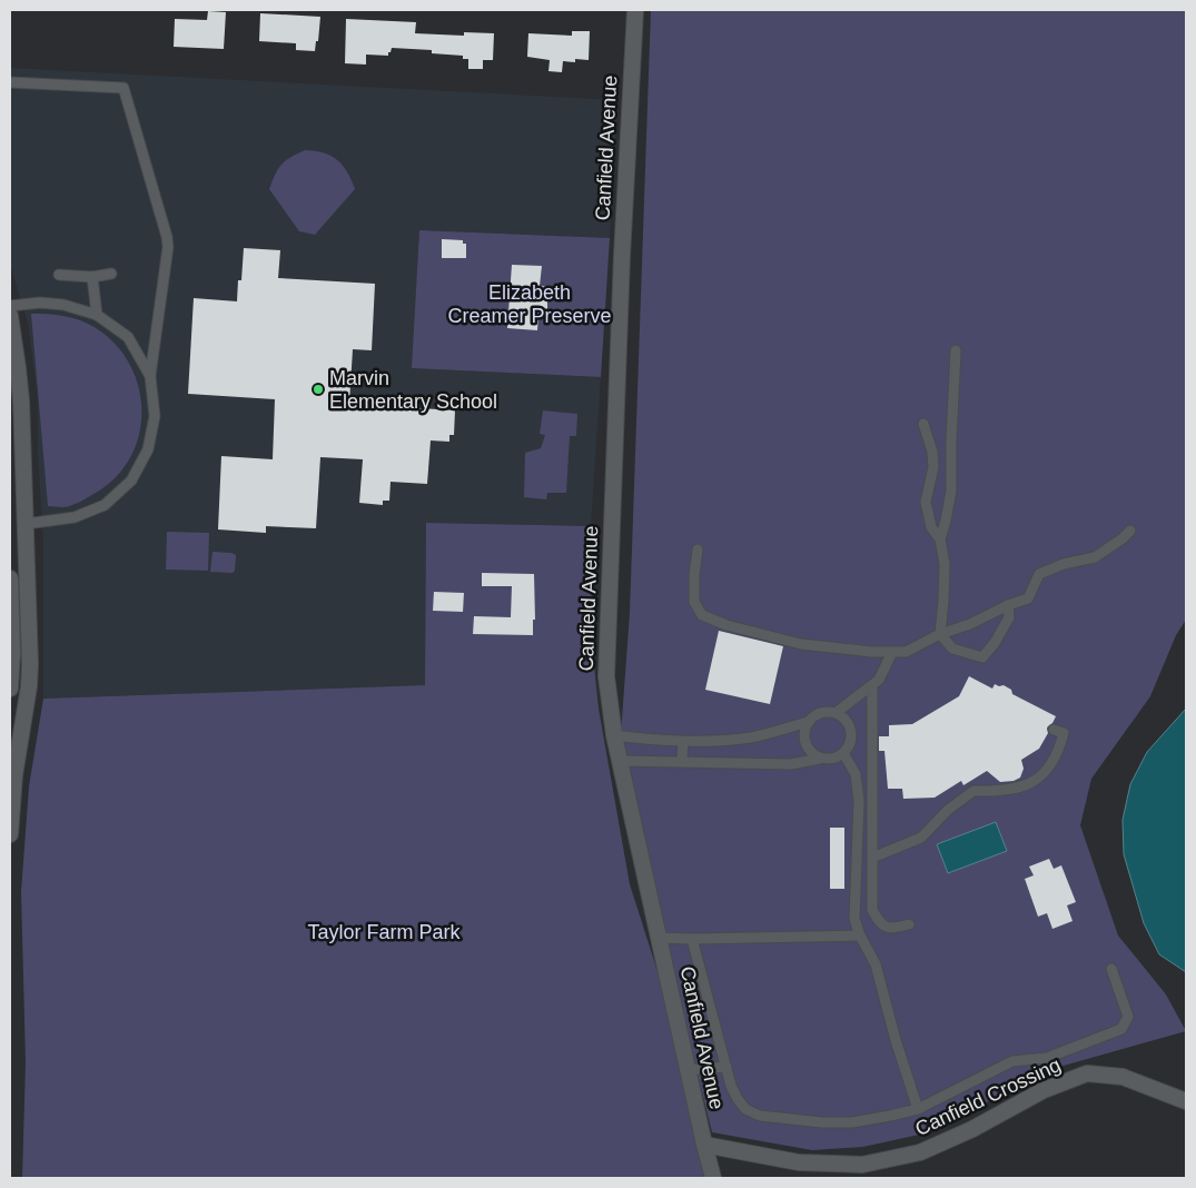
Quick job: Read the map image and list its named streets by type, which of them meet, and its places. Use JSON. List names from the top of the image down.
{
  "streets": {
    "street": ["Canfield Avenue", "Canfield Crossing"]
  },
  "crossings": [
    ["Canfield Avenue", "Canfield Crossing"]
  ],
  "parks": ["Elizabeth Creamer Preserve", "Taylor Farm Park"],
  "places": ["Marvin Elementary School"]
}
